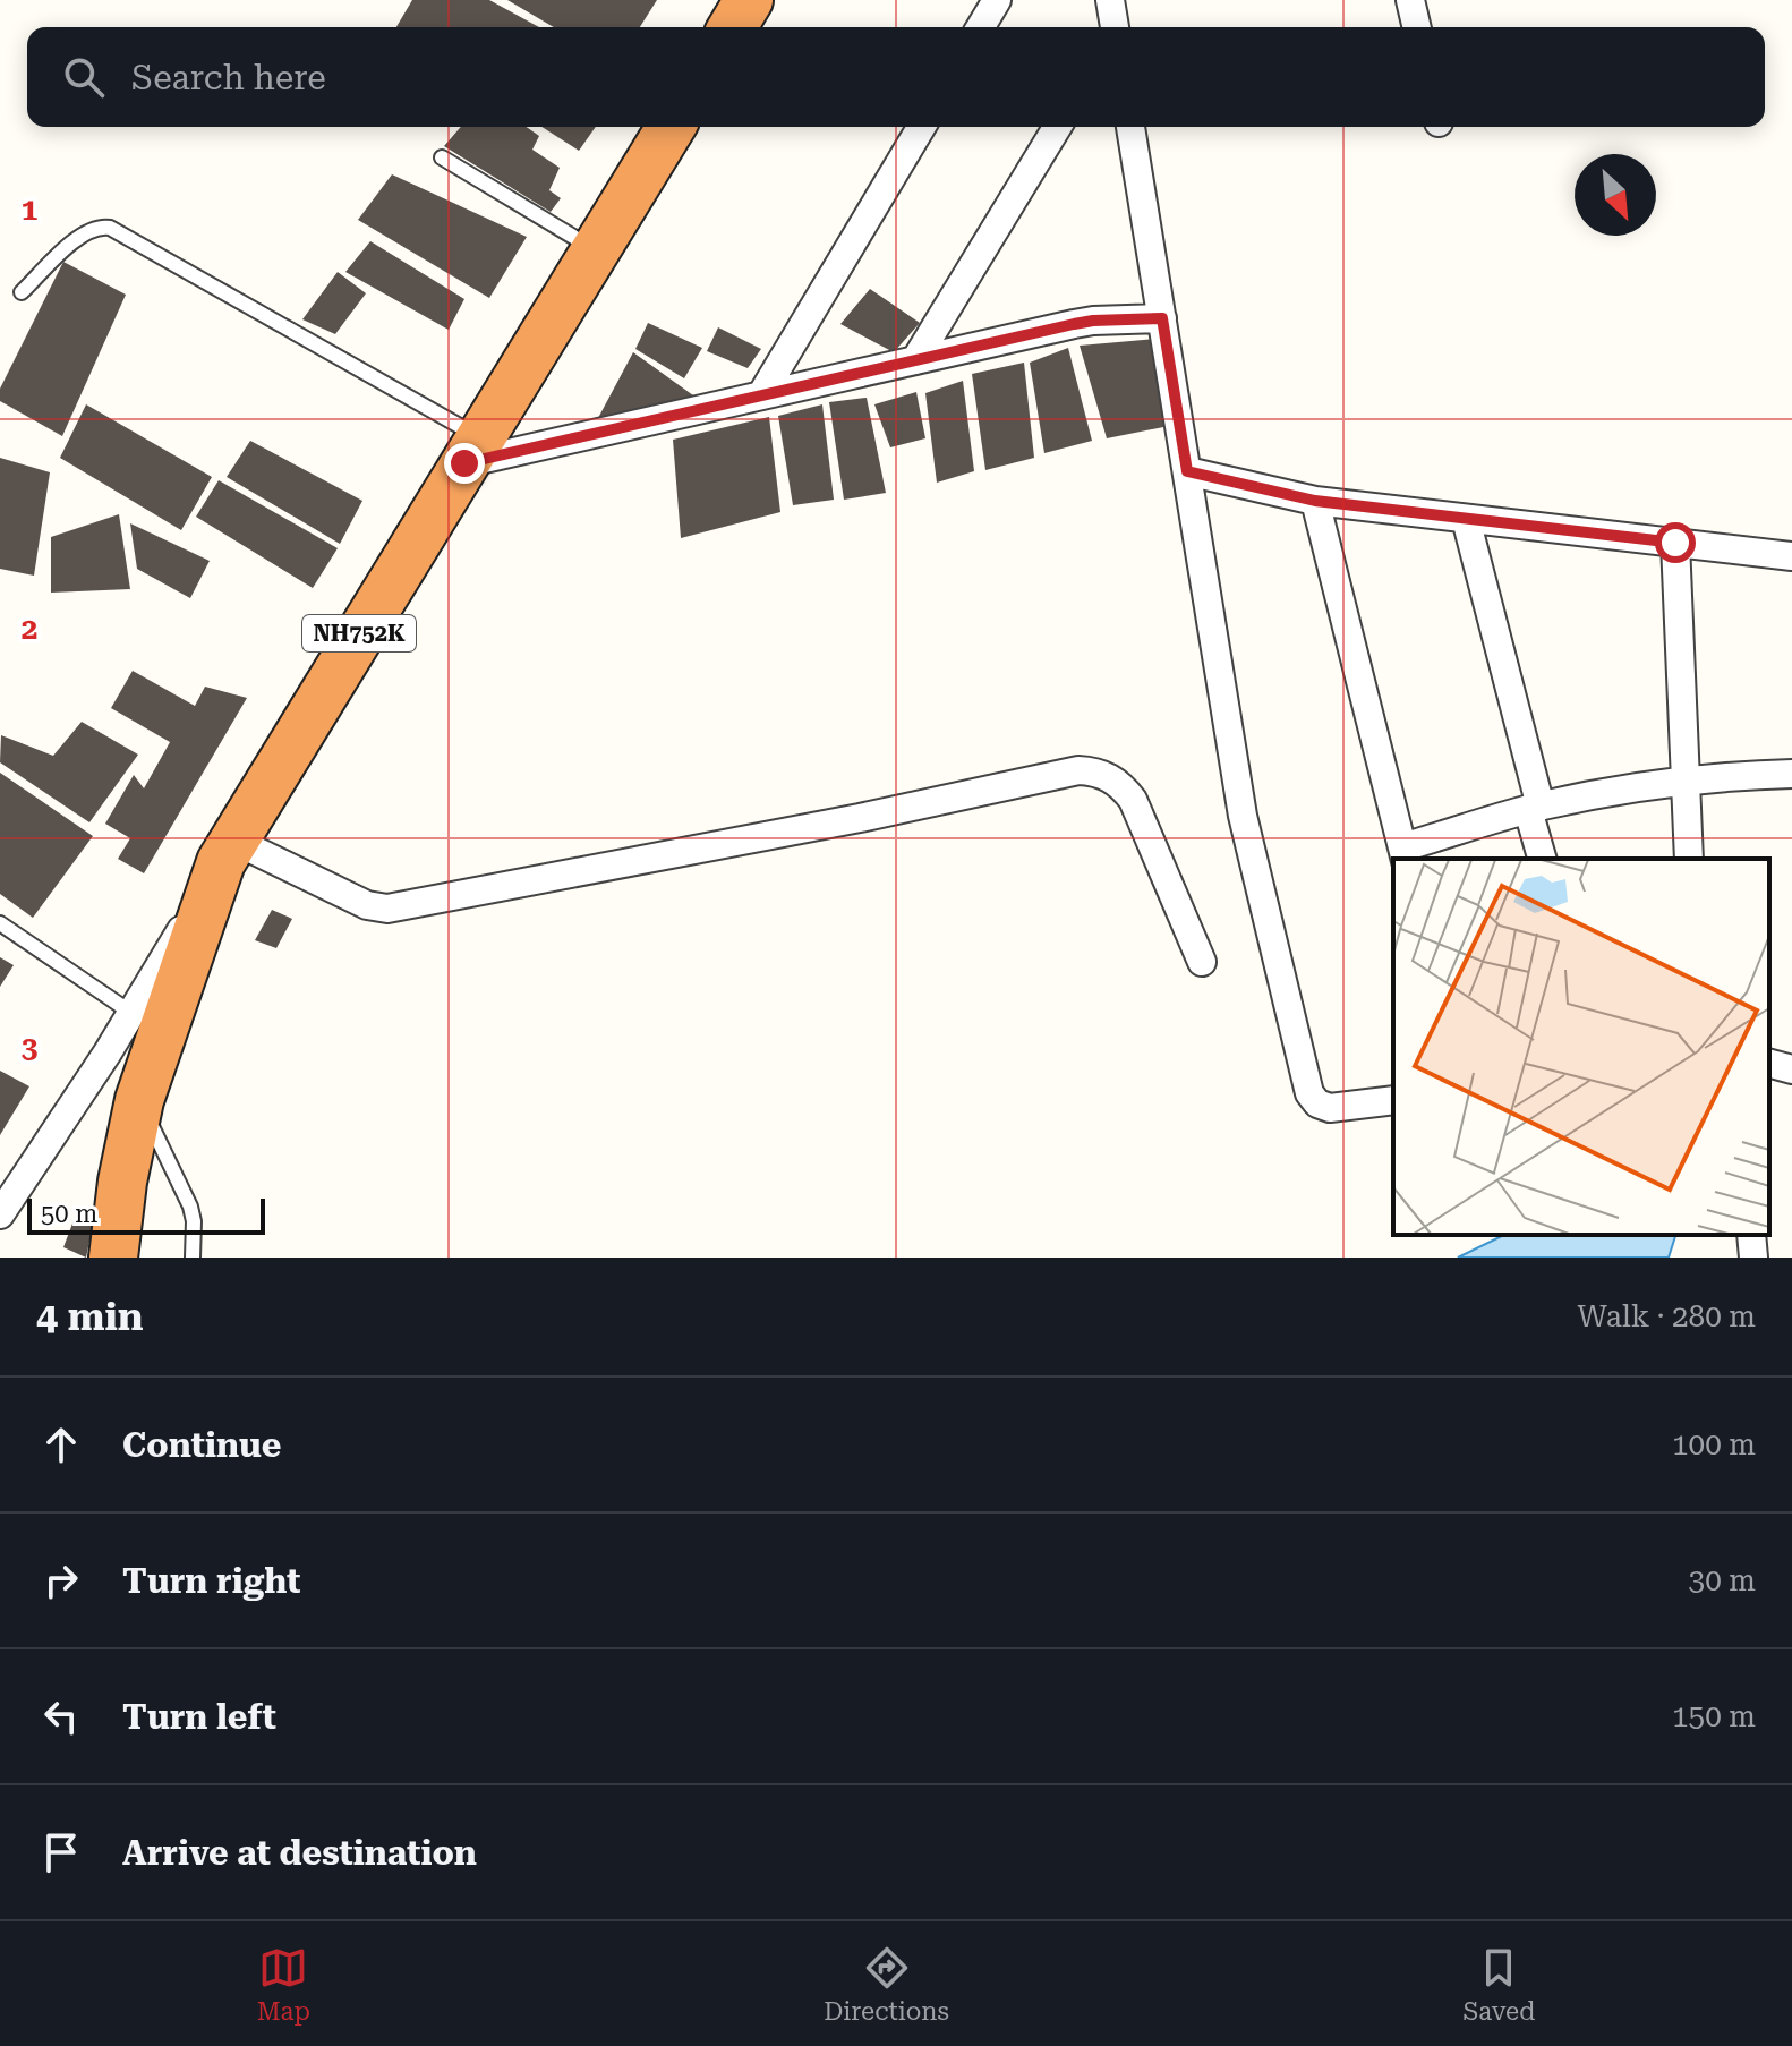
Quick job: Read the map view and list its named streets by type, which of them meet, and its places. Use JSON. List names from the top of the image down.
{
  "streets": {
    "highway": ["NH752K"]
  },
  "scale_bar": "50 m",
  "north": "bottom right",
  "page": {
    "search": "Search here",
    "scale": "50 m",
    "heading": ["4 min", "Walk · 280 m"],
    "list": [
      ["Continue", "100 m"],
      ["Turn right", "30 m"],
      ["Turn left", "150 m"],
      "Arrive at destination"
    ],
    "nav": ["Map", "Directions", "Saved"]
  },
  "grid": {
    "rows": ["1", "2", "3"]
  }
}
